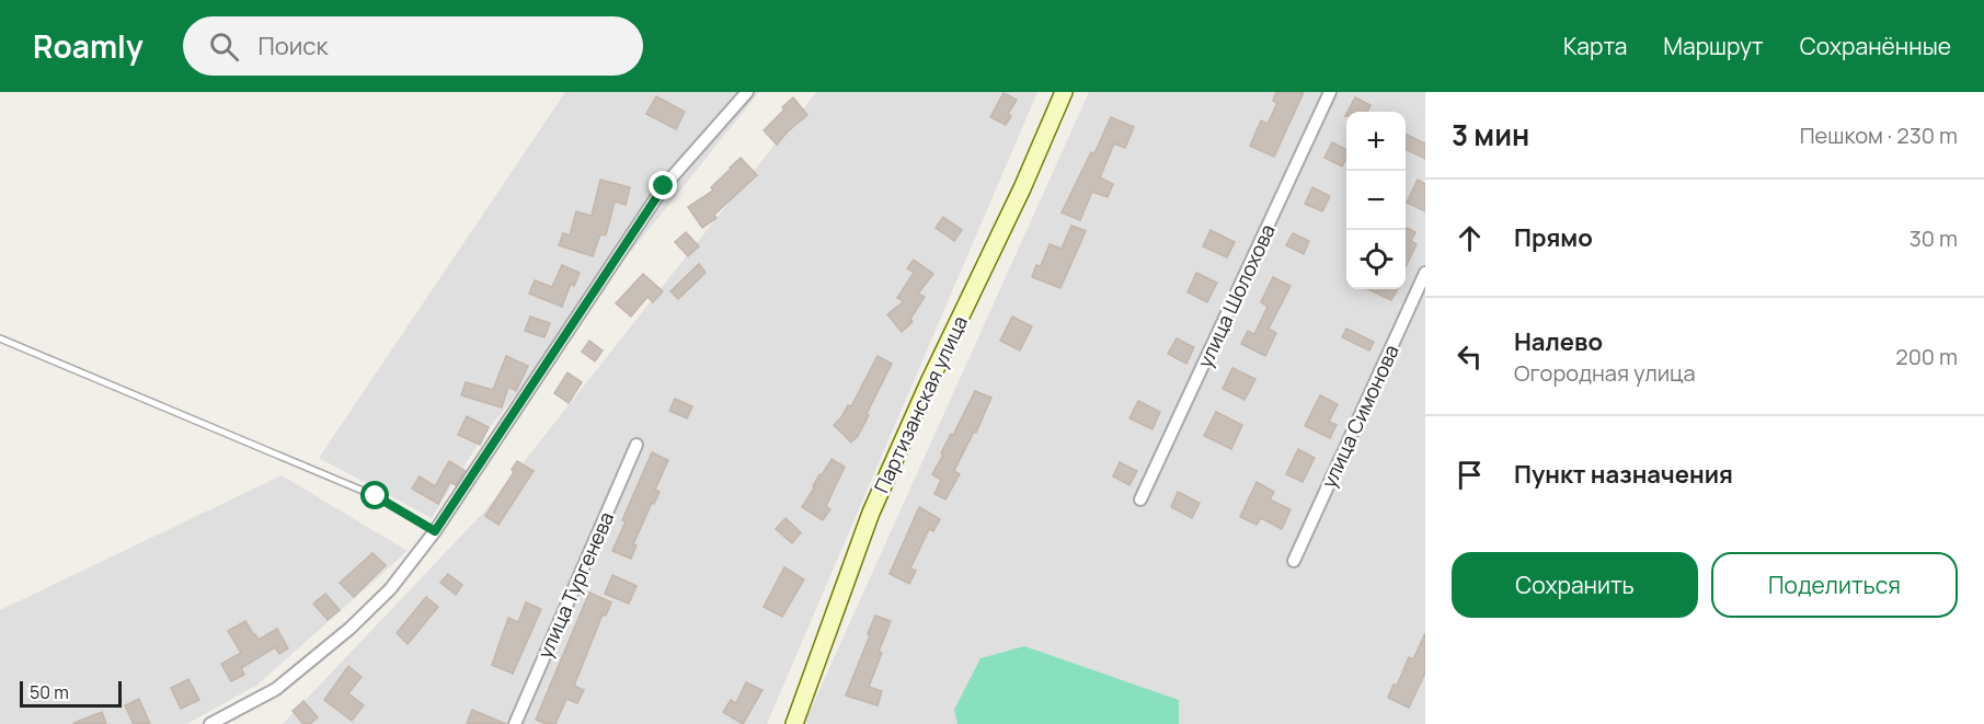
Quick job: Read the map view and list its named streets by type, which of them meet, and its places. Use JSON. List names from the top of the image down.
{
  "streets": {
    "street": [
      "улица Шолохова",
      "Партизанская улица",
      "улица Симонова",
      "улица Тургенева"
    ]
  },
  "scale_bar": "50 m",
  "page": {
    "header": "Roamly",
    "search": "Поиск",
    "nav": ["Карта", "Маршрут", "Сохранённые"],
    "heading": ["3 мин", "Пешком · 230 m"],
    "map_buttons": ["+", "−"],
    "list": [
      ["Прямо", "30 m"],
      ["Налево", "Огородная улица", "200 m"],
      "Пункт назначения"
    ],
    "buttons": ["Сохранить", "Поделиться"],
    "scale": "50 m"
  }
}
